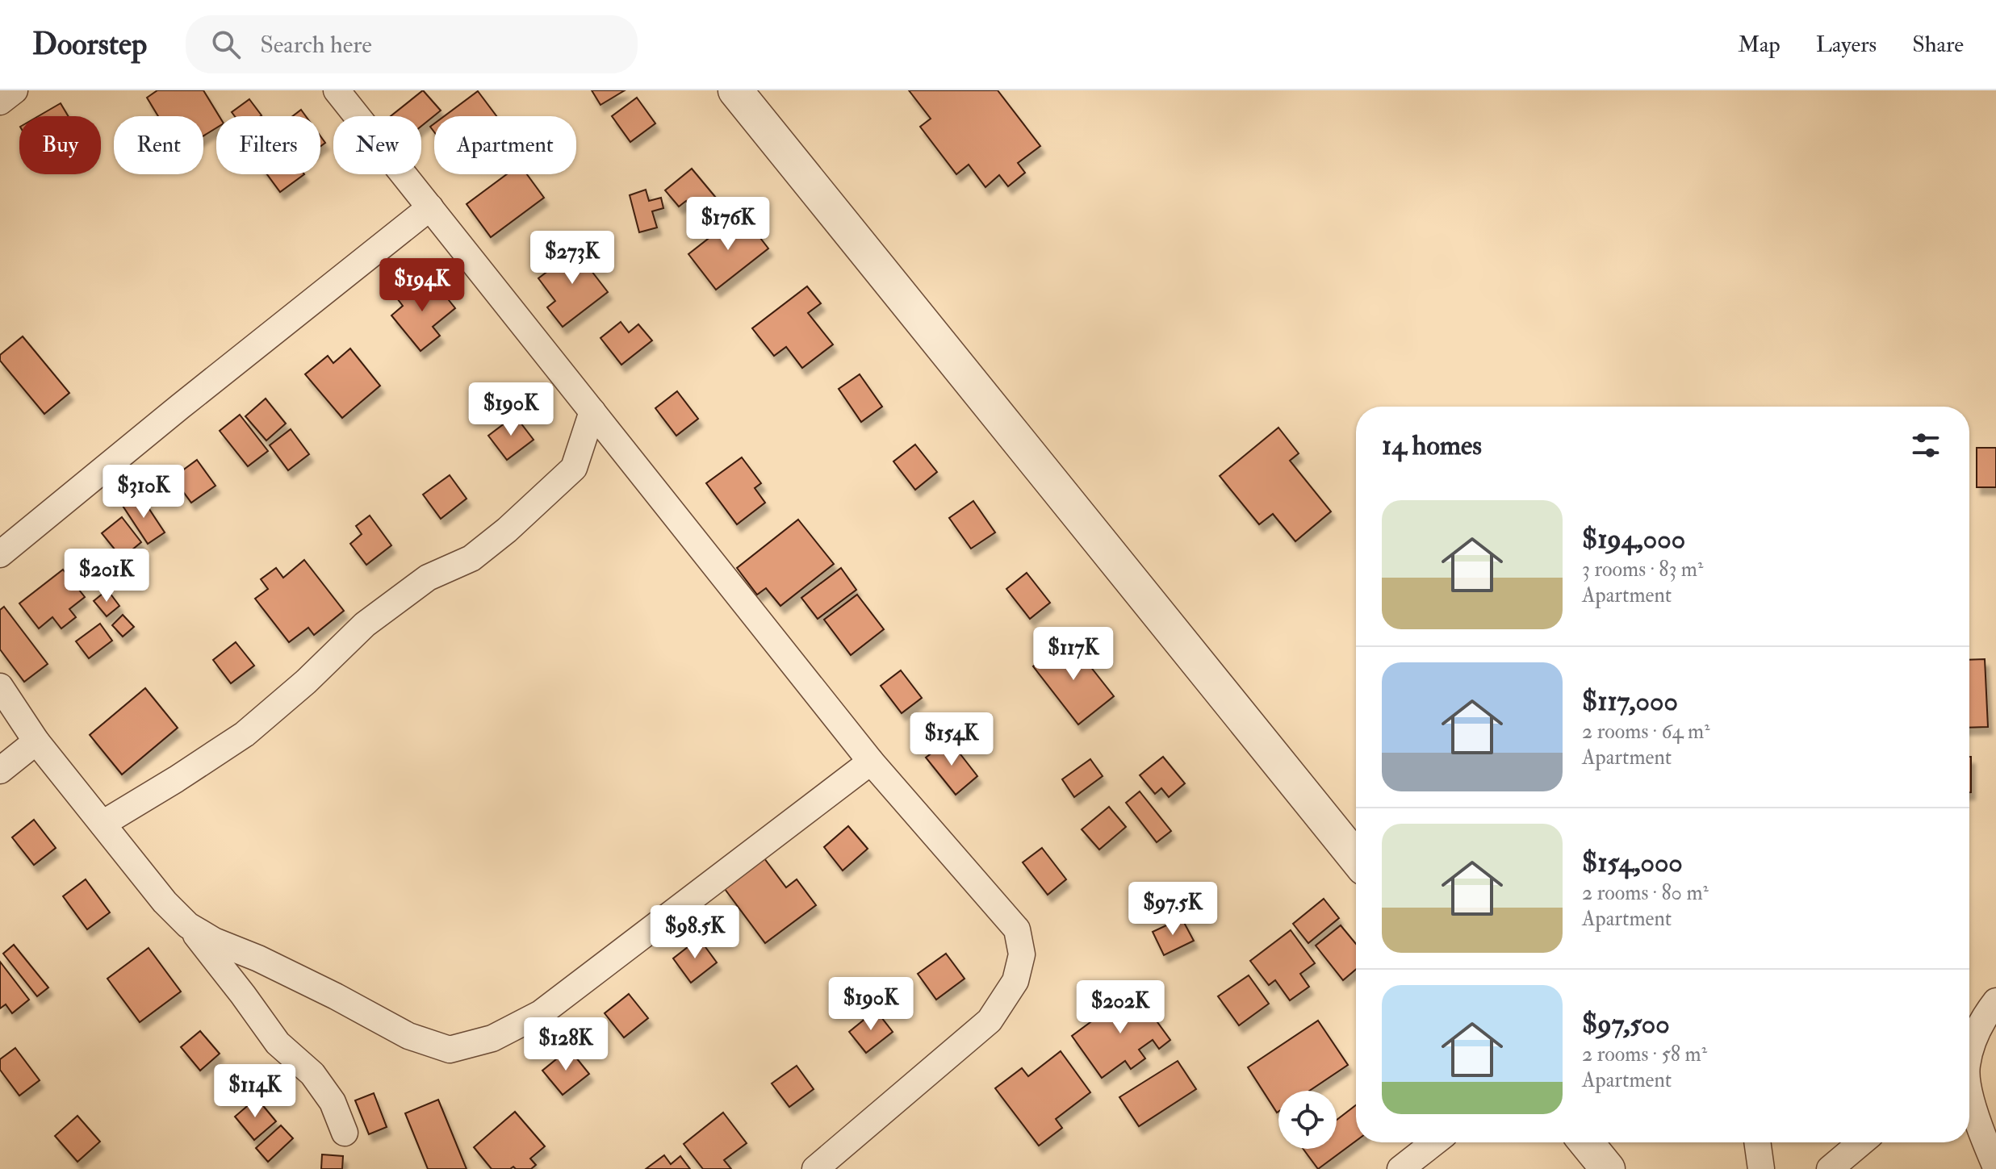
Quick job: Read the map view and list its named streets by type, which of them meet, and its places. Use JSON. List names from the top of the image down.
{
  "page": {
    "header": "Doorstep",
    "search": "Search here",
    "nav": ["Map", "Layers", "Share"],
    "chip": [
      "Buy",
      "Rent",
      "Filters",
      "New",
      "Apartment"
    ],
    "price": [
      "$176K",
      "$273K",
      "$194K",
      "$190K",
      "$310K",
      "$201K",
      "$117K",
      "$154K",
      "$97.5K",
      "$98.5K",
      "$190K",
      "$202K",
      "$128K",
      "$114K"
    ],
    "heading": "14 homes",
    "list": [
      {
        "name": "$194,000",
        "note": "3 rooms · 83 m² · Apartment"
      },
      {
        "name": "$117,000",
        "note": "2 rooms · 64 m² · Apartment"
      },
      {
        "name": "$154,000",
        "note": "2 rooms · 80 m² · Apartment"
      },
      {
        "name": "$97,500",
        "note": "2 rooms · 58 m² · Apartment"
      }
    ]
  }
}
